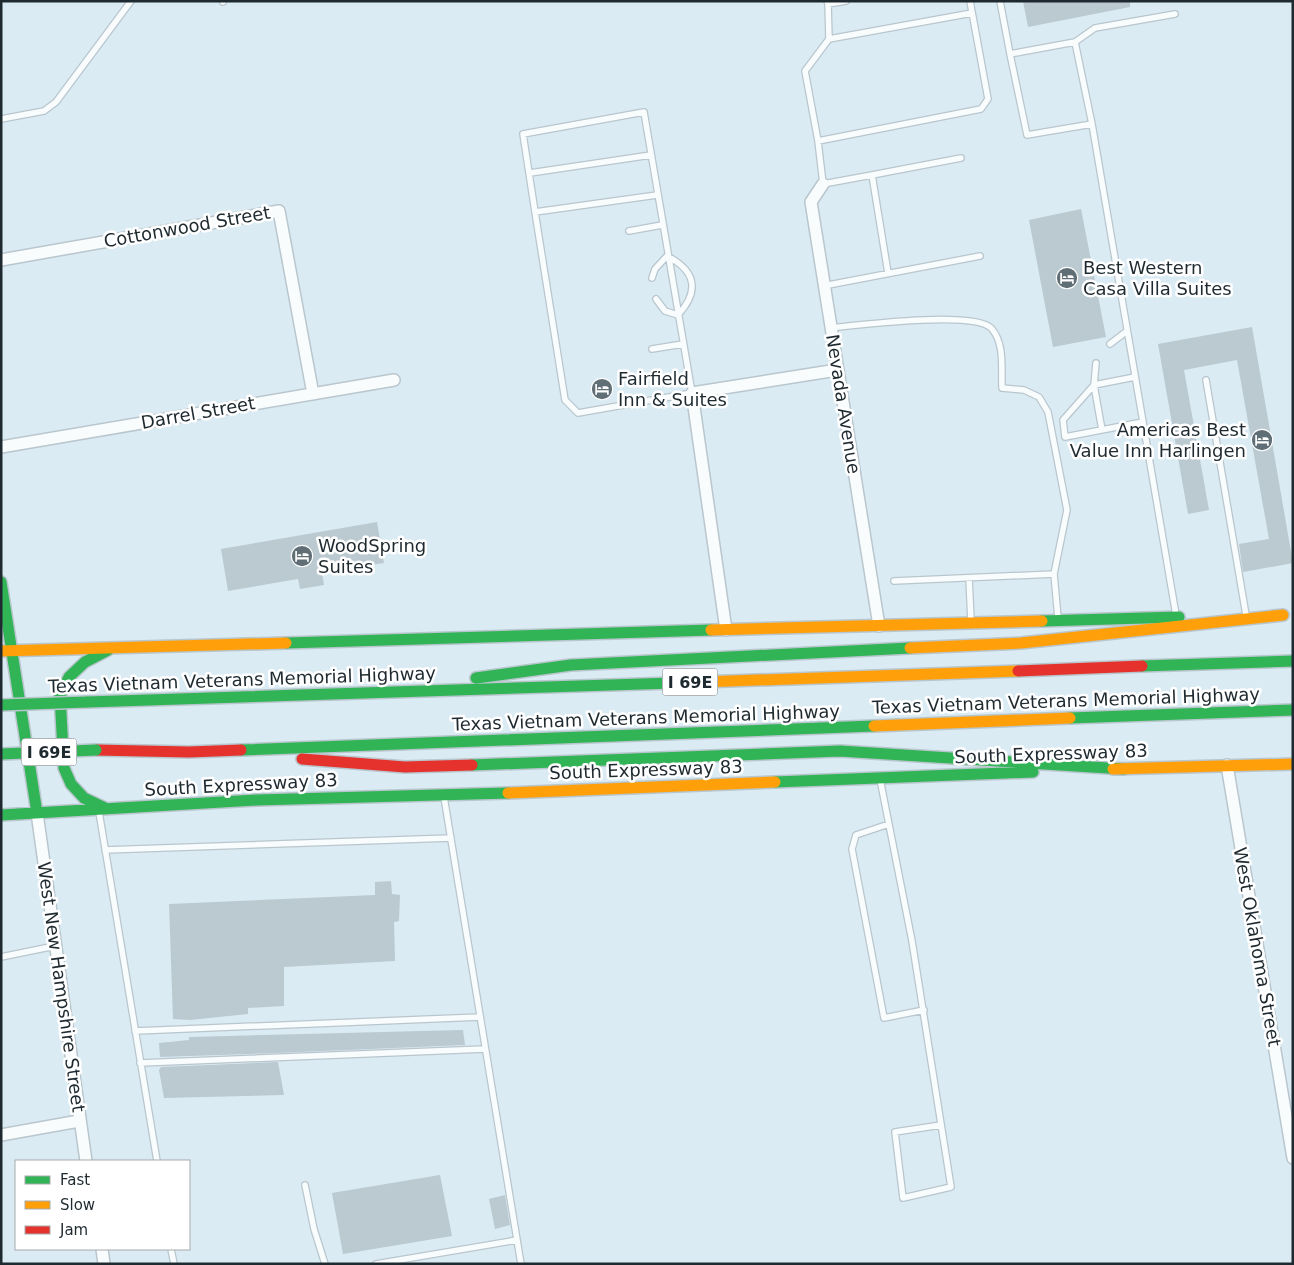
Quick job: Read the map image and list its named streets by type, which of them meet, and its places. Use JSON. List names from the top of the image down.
{
  "streets": {
    "main road": ["Texas Vietnam Veterans Memorial Highway", "I 69E", "South Expressway 83"],
    "street": [
      "Cottonwood Street",
      "Nevada Avenue",
      "Darrel Street",
      "West Oklahoma Street",
      "West New Hampshire Street"
    ]
  },
  "crossings": [
    ["Cottonwood Street", "Darrel Street"],
    ["South Expressway 83", "West Oklahoma Street"],
    ["South Expressway 83", "West New Hampshire Street"]
  ],
  "places": {
    "hotel": [
      "Best Western Casa Villa Suites",
      "Fairfield Inn & Suites",
      "Americas Best Value Inn Harlingen",
      "WoodSpring Suites"
    ]
  },
  "legend": ["Fast", "Slow", "Jam"]
}
